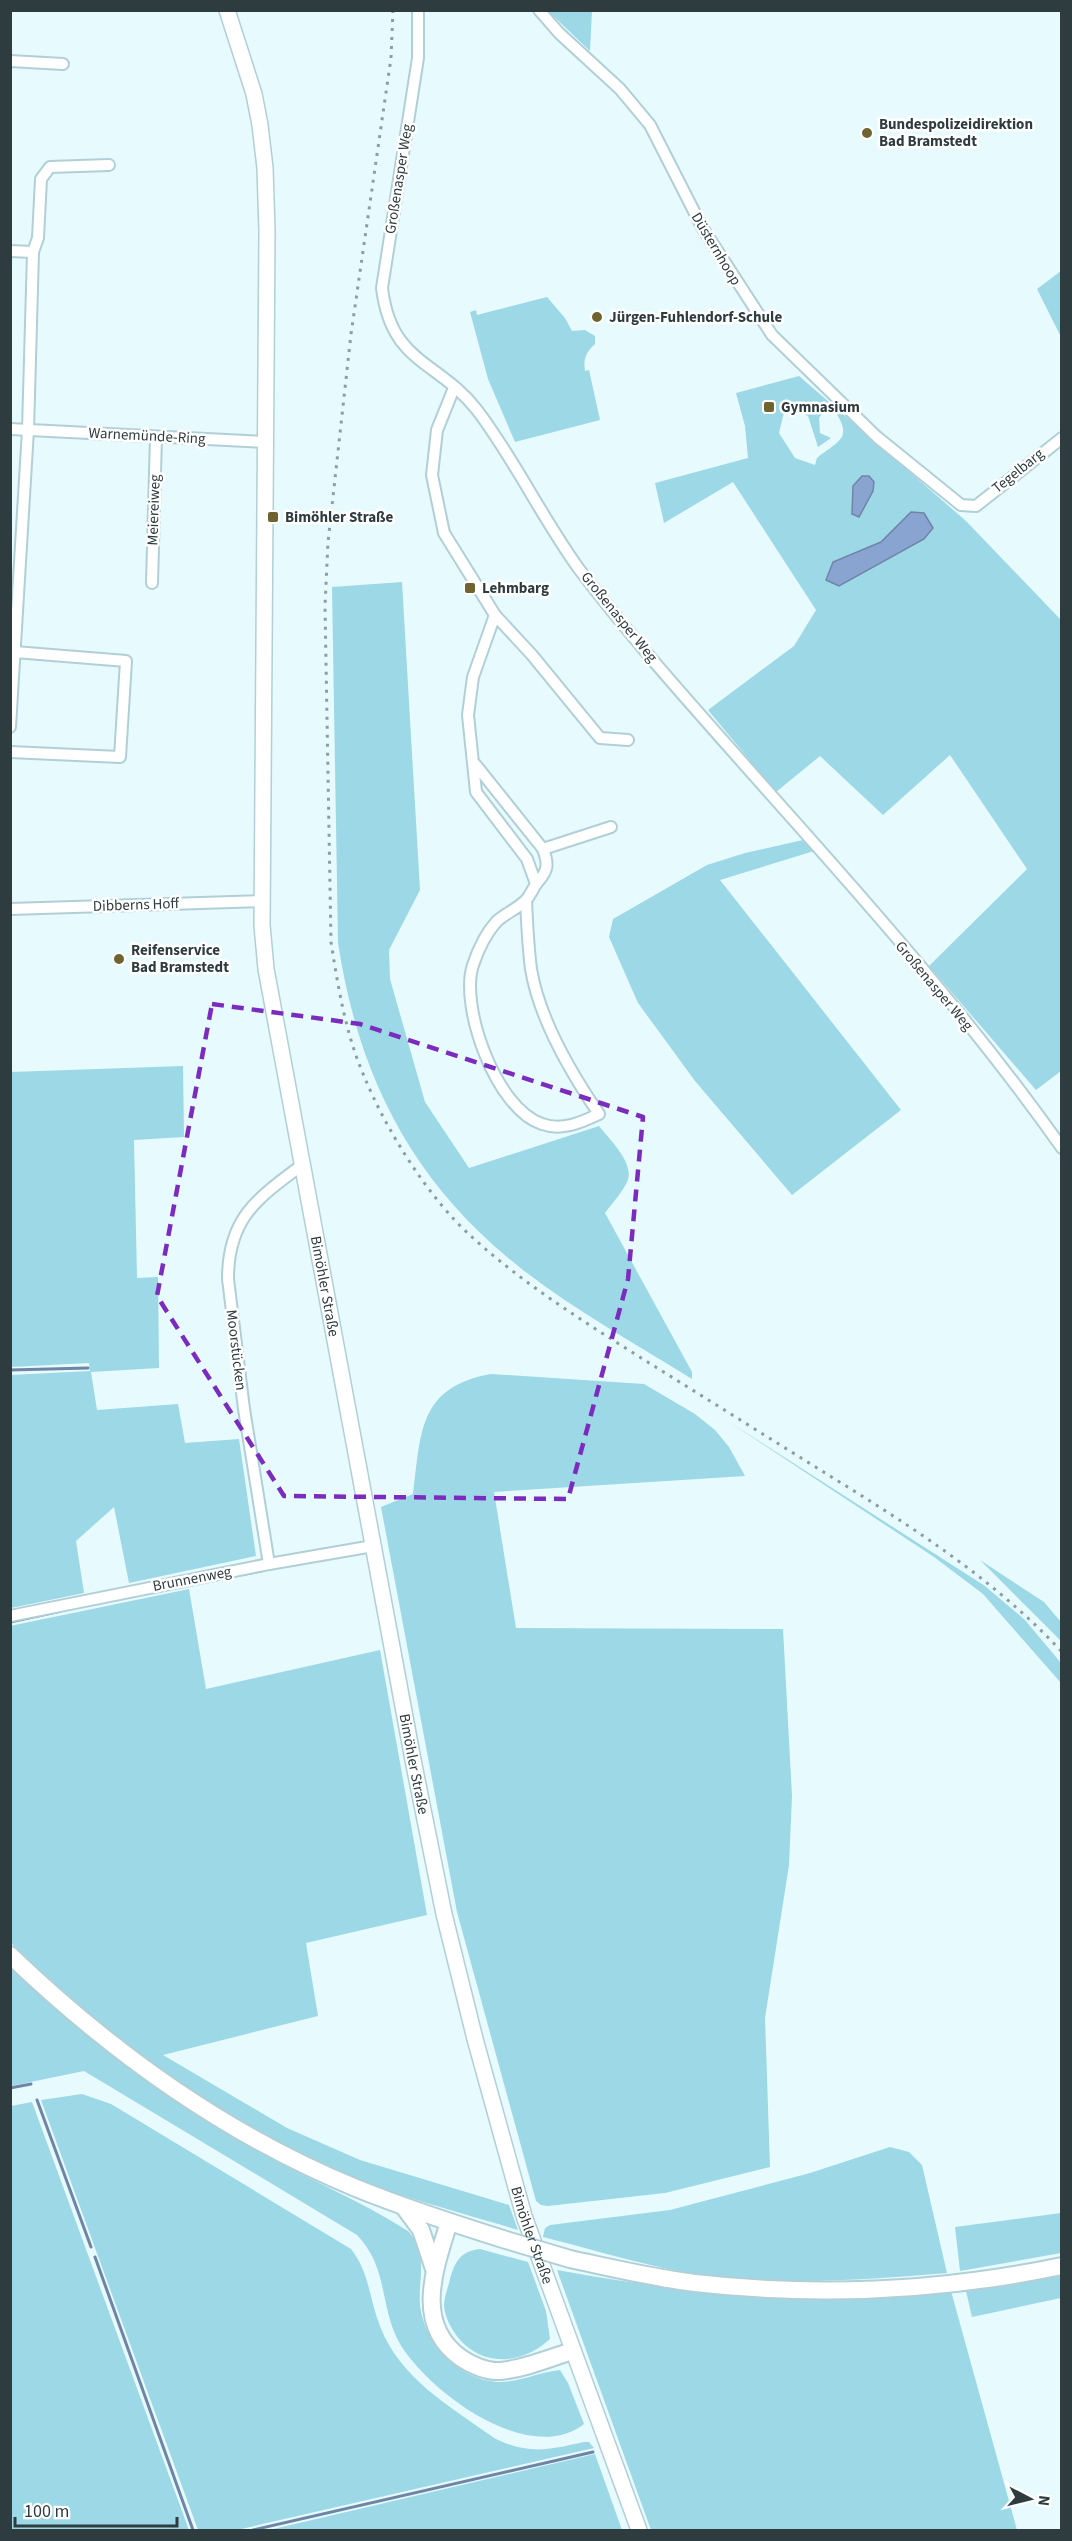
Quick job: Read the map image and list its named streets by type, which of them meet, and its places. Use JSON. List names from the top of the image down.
{
  "streets": {
    "street": [
      "Großenasper Weg",
      "Düsternhoop",
      "Warnemünde-Ring",
      "Tegelbarg",
      "Meiereiweg",
      "Dibberns Hoff",
      "Bimöhler Straße",
      "Moorstücken",
      "Brunnenweg"
    ]
  },
  "crossings": [
    ["Düsternhoop", "Tegelbarg"],
    ["Warnemünde-Ring", "Meiereiweg"],
    ["Warnemünde-Ring", "Bimöhler Straße"],
    ["Dibberns Hoff", "Bimöhler Straße"],
    ["Bimöhler Straße", "Moorstücken"],
    ["Bimöhler Straße", "Brunnenweg"],
    ["Moorstücken", "Brunnenweg"]
  ],
  "places": {
    "other": ["Bundespolizeidirektion Bad Bramstedt", "Jürgen-Fuhlendorf-Schule", "Reifenservice Bad Bramstedt"],
    "transit": ["Gymnasium", "Bimöhler Straße", "Lehmbarg"]
  },
  "scale_bar": "100 m",
  "north": "right"
}
